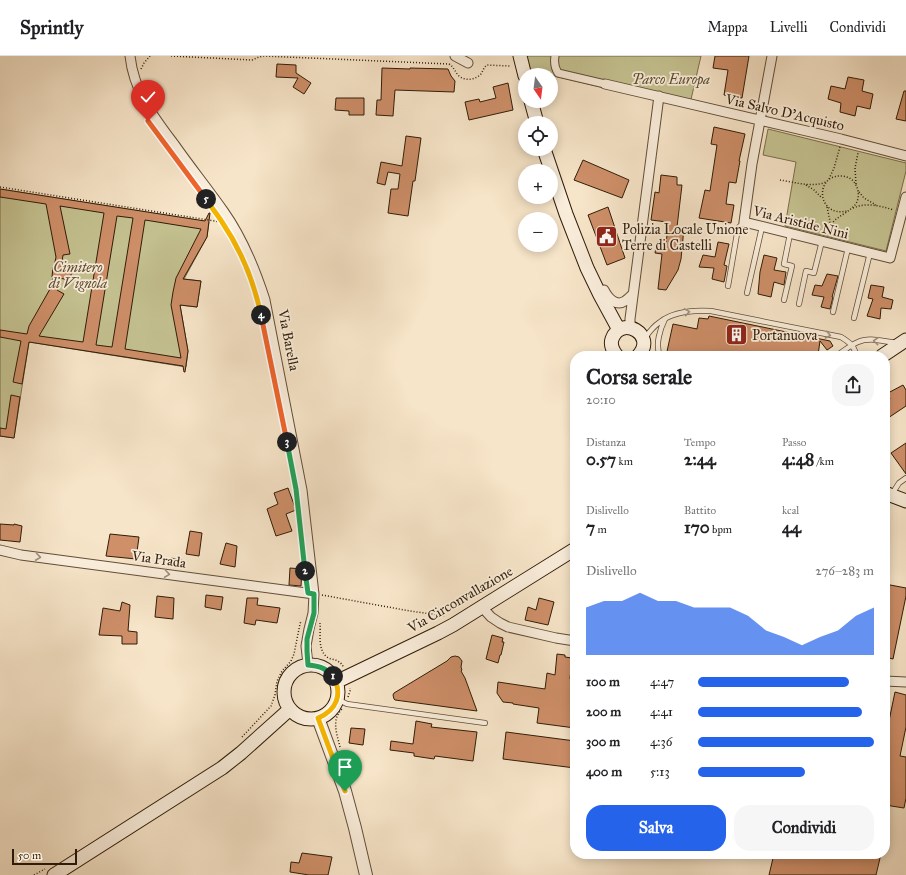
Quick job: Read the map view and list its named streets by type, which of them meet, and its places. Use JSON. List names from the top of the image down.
{
  "streets": {
    "main road": ["Via Circonvallazione"],
    "street": [
      "Via Salvo D'Acquisto",
      "Via Aristide Nini",
      "Via Barella",
      "Via Prada"
    ]
  },
  "crossings": [
    ["Via Salvo D'Acquisto", "Via Aristide Nini"],
    ["Via Barella", "Via Prada"],
    ["Via Barella", "Via Circonvallazione"]
  ],
  "one_way": ["Via Prada"],
  "parks": ["Parco Europa", "Cimitero di Vignola"],
  "places": {
    "public building": ["Polizia Locale Unione Terre di Castelli"],
    "building": ["Portanuova"]
  },
  "scale_bar": "50 m",
  "north": "bottom",
  "page": {
    "header": "Sprintly",
    "nav": ["Mappa", "Livelli", "Condividi"],
    "map_buttons": ["+", "−"],
    "pins": [
      "5",
      "4",
      "3",
      "2",
      "1"
    ],
    "heading": ["Corsa serale", "20:10"],
    "stats": [
      ["Distanza", "0.57 km"],
      ["Tempo", "2:44"],
      ["Passo", "4:48 /km"],
      ["Dislivello", "7 m"],
      ["Battito", "170 bpm"],
      ["kcal", "44"]
    ],
    "chart": ["Dislivello", "276–283 m"],
    "list": [
      {
        "name": "100 m",
        "note": "4:47"
      },
      {
        "name": "200 m",
        "note": "4:41"
      },
      {
        "name": "300 m",
        "note": "4:36"
      },
      {
        "name": "400 m",
        "note": "5:13"
      }
    ],
    "buttons": ["Salva", "Condividi"],
    "scale": "50 m"
  }
}
